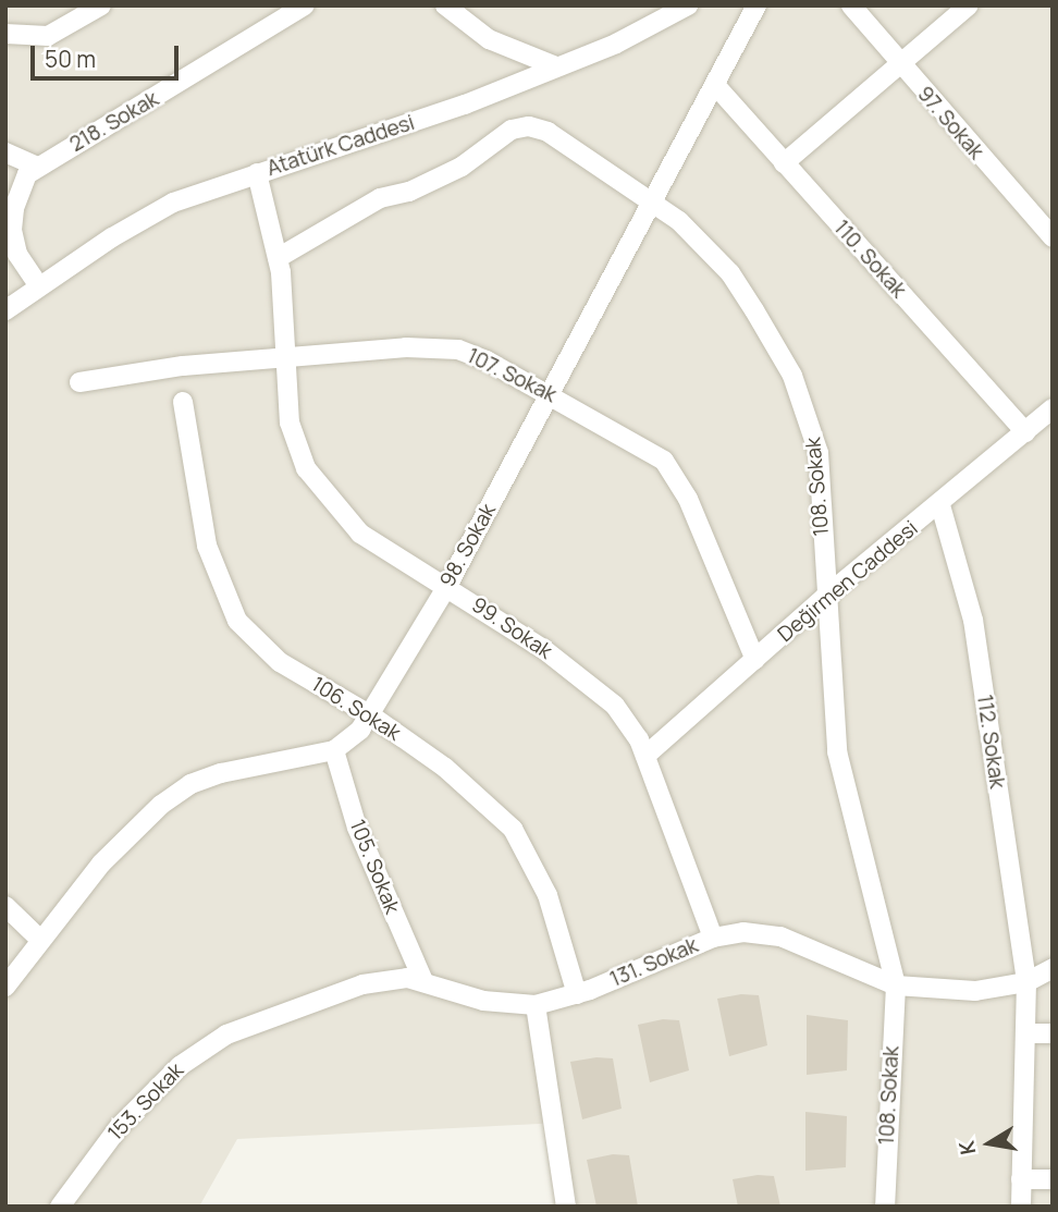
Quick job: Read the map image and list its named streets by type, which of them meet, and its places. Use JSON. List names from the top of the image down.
{
  "streets": {
    "street": [
      "218. Sokak",
      "97. Sokak",
      "Atatürk Caddesi",
      "110. Sokak",
      "107. Sokak",
      "108. Sokak",
      "98. Sokak",
      "Değirmen Caddesi",
      "99. Sokak",
      "106. Sokak",
      "112. Sokak",
      "105. Sokak",
      "131. Sokak",
      "153. Sokak"
    ]
  },
  "crossings": [
    ["218. Sokak", "Atatürk Caddesi"],
    ["Atatürk Caddesi", "99. Sokak"],
    ["110. Sokak", "98. Sokak"],
    ["110. Sokak", "Değirmen Caddesi"],
    ["107. Sokak", "98. Sokak"],
    ["107. Sokak", "Değirmen Caddesi"],
    ["107. Sokak", "99. Sokak"],
    ["108. Sokak", "98. Sokak"],
    ["108. Sokak", "Değirmen Caddesi"],
    ["108. Sokak", "99. Sokak"],
    ["108. Sokak", "131. Sokak"],
    ["98. Sokak", "99. Sokak"],
    ["98. Sokak", "106. Sokak"],
    ["98. Sokak", "105. Sokak"],
    ["Değirmen Caddesi", "99. Sokak"],
    ["Değirmen Caddesi", "112. Sokak"],
    ["99. Sokak", "131. Sokak"],
    ["106. Sokak", "131. Sokak"],
    ["112. Sokak", "131. Sokak"],
    ["105. Sokak", "131. Sokak"],
    ["131. Sokak", "153. Sokak"]
  ],
  "scale_bar": "50 m",
  "north": "left"
}
